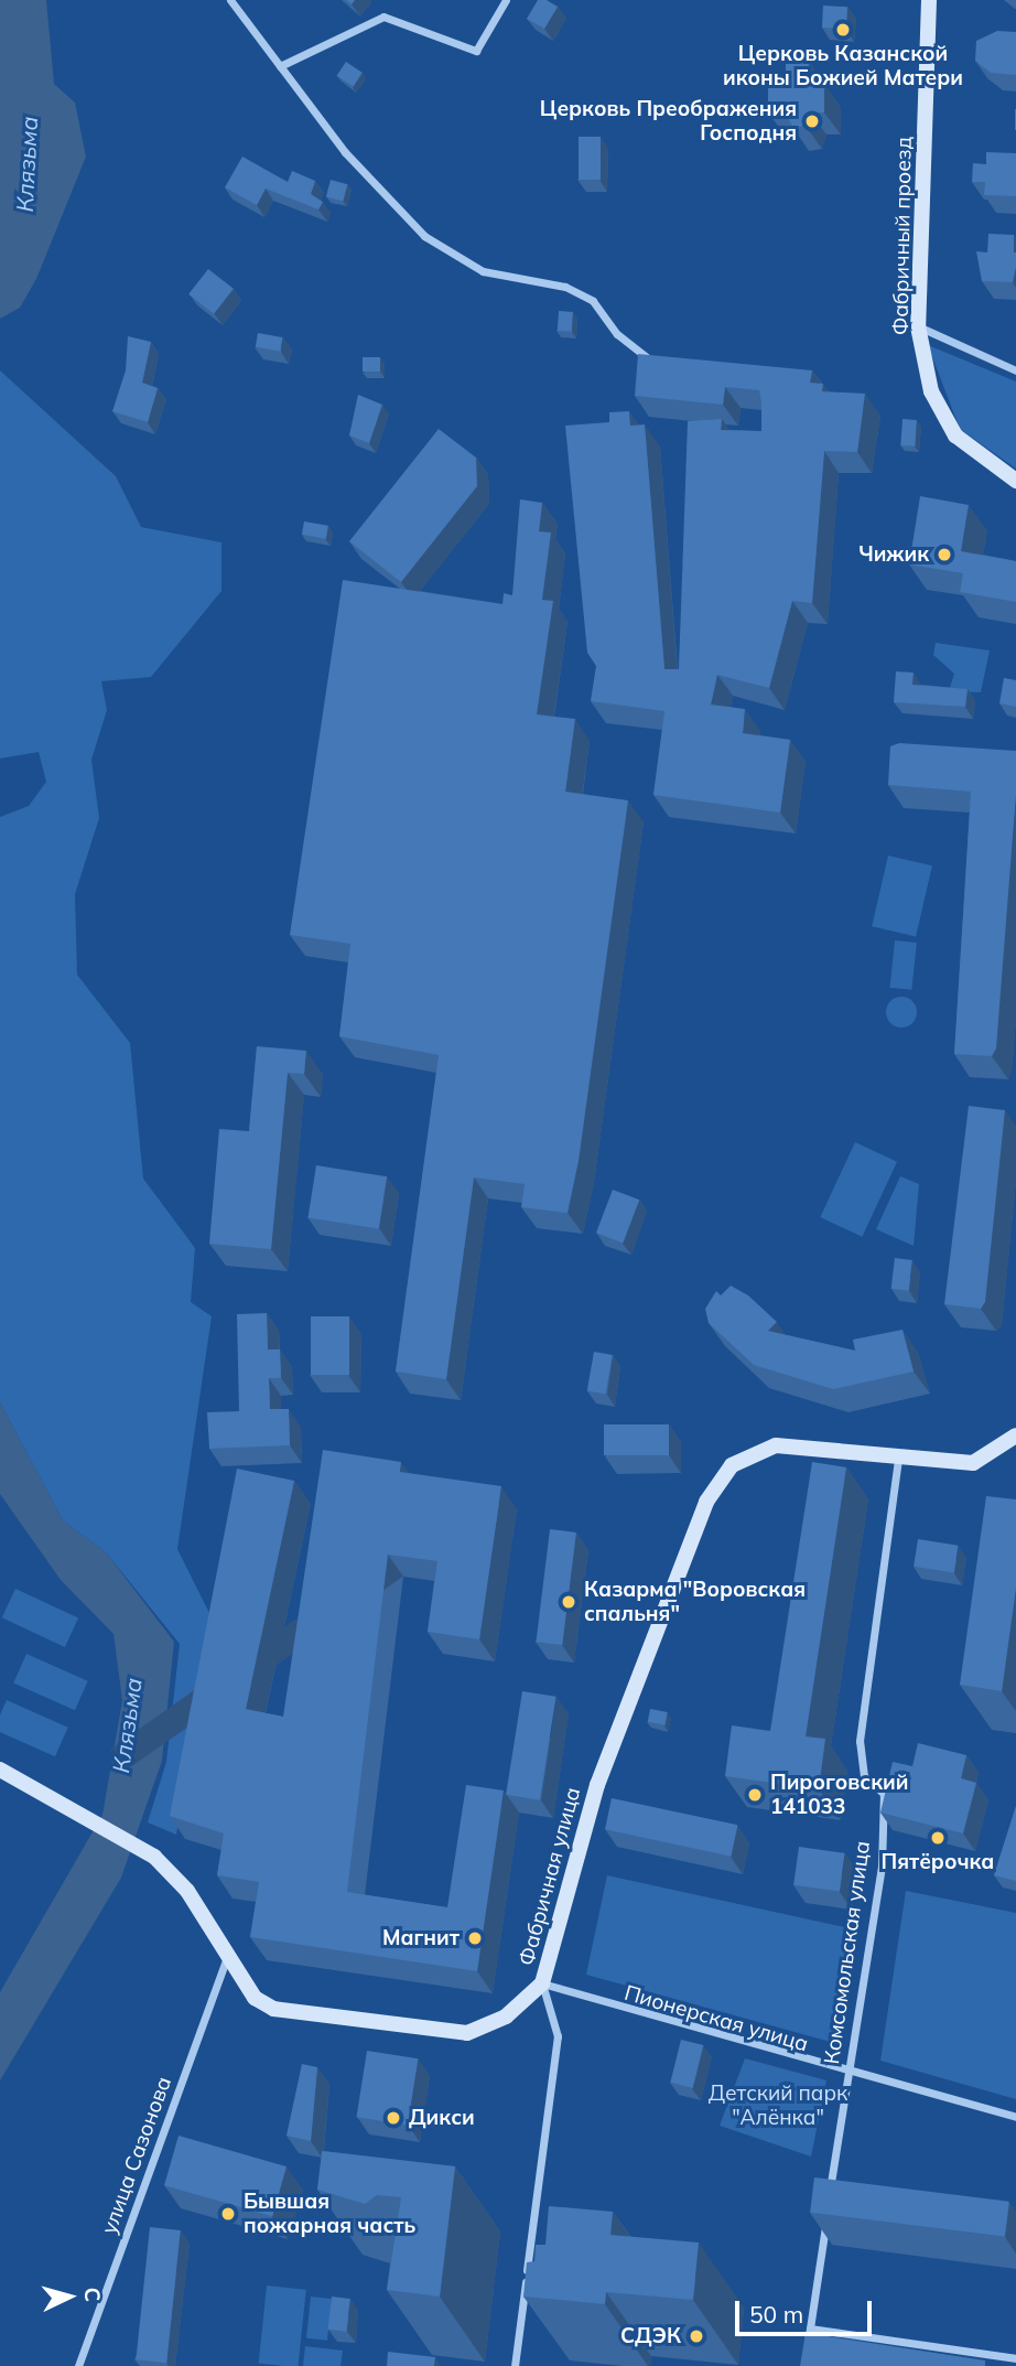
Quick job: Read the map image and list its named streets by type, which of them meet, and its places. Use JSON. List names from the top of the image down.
{
  "streets": {
    "street": [
      "Фабричный проезд",
      "Фабричная улица",
      "Комсомольская улица",
      "Пионерская улица",
      "улица Сазонова"
    ]
  },
  "crossings": [
    ["Фабричная улица", "Комсомольская улица"],
    ["Фабричная улица", "Пионерская улица"],
    ["Фабричная улица", "улица Сазонова"],
    ["Комсомольская улица", "Пионерская улица"]
  ],
  "water": ["Клязьма"],
  "parks": ["Детский парк \"Алёнка\""],
  "places": [
    "Церковь Казанской иконы Божией Матери",
    "Церковь Преображения Господня",
    "Чижик",
    "Казарма \"Воровская спальня\"",
    "Пироговский 141033",
    "Пятёрочка",
    "Магнит",
    "Дикси",
    "Бывшая пожарная часть",
    "СДЭК"
  ],
  "scale_bar": "50 m",
  "north": "right"
}
